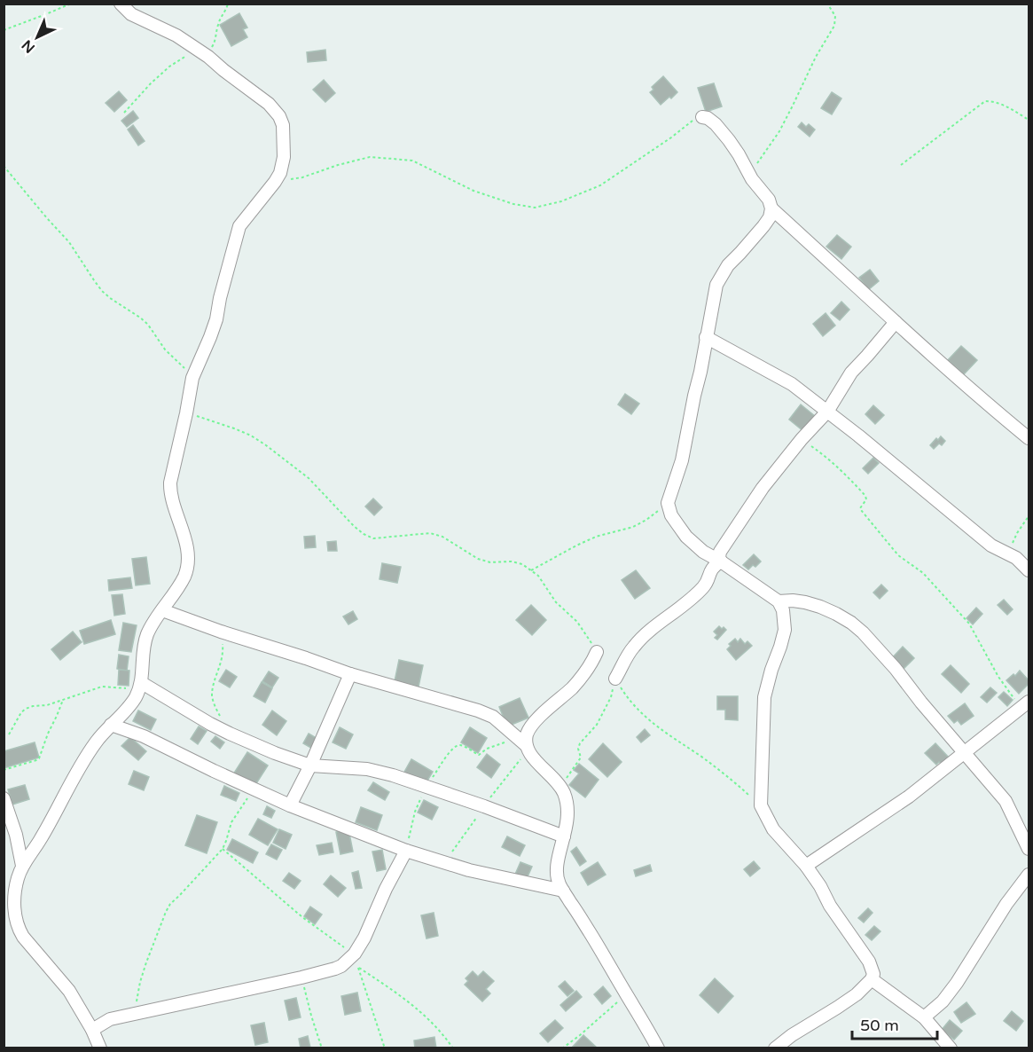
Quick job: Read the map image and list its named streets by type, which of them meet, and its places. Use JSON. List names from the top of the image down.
{
  "scale_bar": "50 m",
  "north": "bottom left"
}
